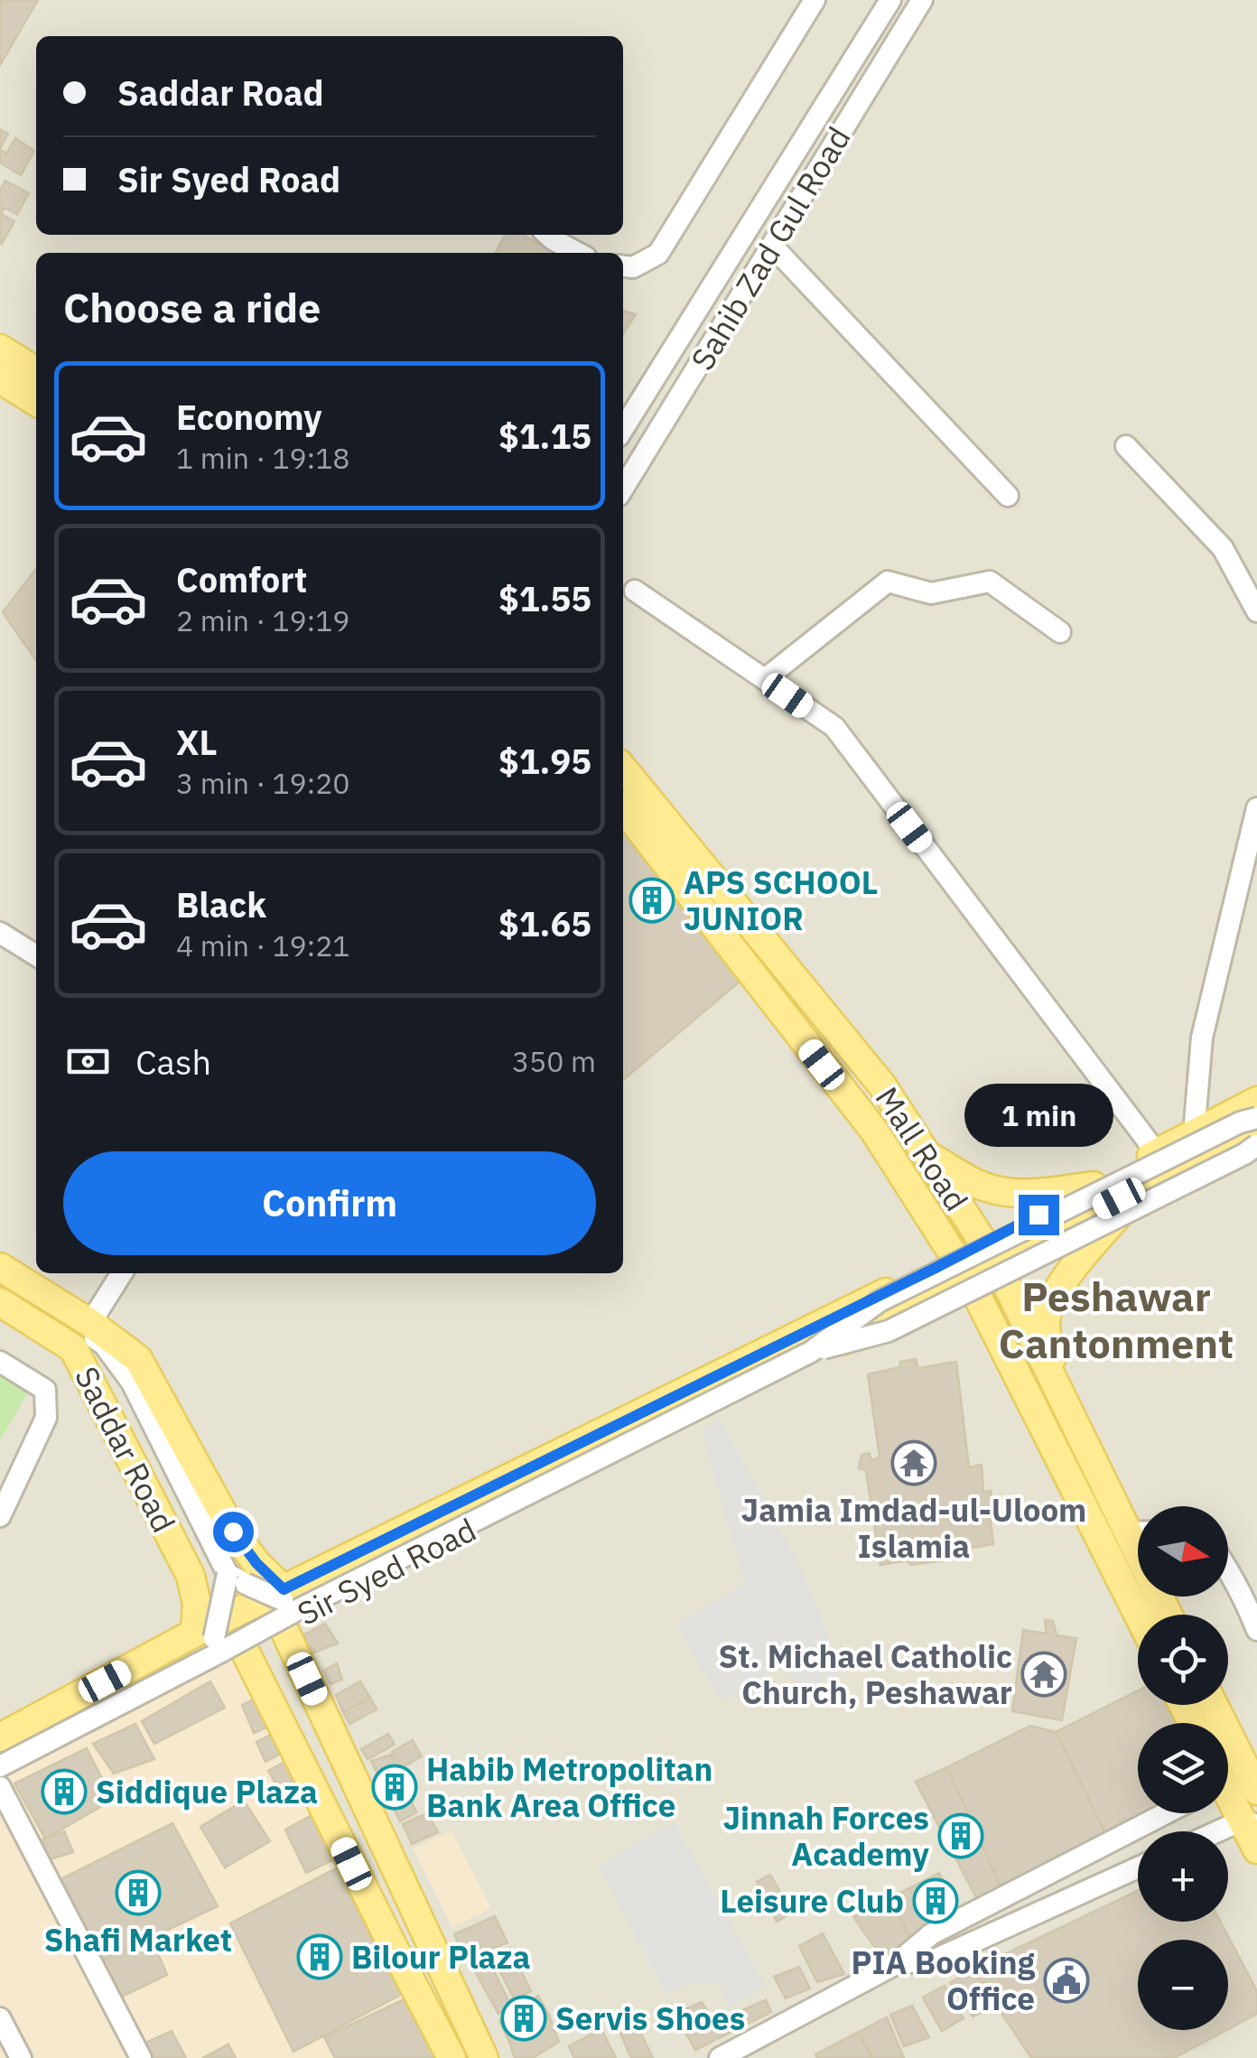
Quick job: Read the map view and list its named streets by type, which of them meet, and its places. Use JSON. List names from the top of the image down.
{
  "streets": {
    "main road": ["Mall Road", "Saddar Road", "Sir Syed Road"],
    "street": ["Sahib Zad Gul Road"]
  },
  "crossings": [
    ["Mall Road", "Sir Syed Road"],
    ["Saddar Road", "Sir Syed Road"]
  ],
  "districts": ["Peshawar Cantonment"],
  "places": {
    "building": [
      "APS SCHOOL JUNIOR",
      "Habib Metropolitan Bank Area Office",
      "Siddique Plaza",
      "Jinnah Forces Academy",
      "Shafi Market",
      "Leisure Club",
      "Bilour Plaza",
      "Servis Shoes"
    ],
    "temple": ["Jamia Imdad-ul-Uloom Islamia", "St. Michael Catholic Church, Peshawar"],
    "public building": ["PIA Booking Office"]
  },
  "north": "right",
  "page": {
    "banner": ["Saddar Road", "Sir Syed Road"],
    "heading": "Choose a ride",
    "list": [
      {
        "name": "Economy",
        "note": "1 min · 19:18",
        "value": "$1.15"
      },
      {
        "name": "Comfort",
        "note": "2 min · 19:19",
        "value": "$1.55"
      },
      {
        "name": "XL",
        "note": "3 min · 19:20",
        "value": "$1.95"
      },
      {
        "name": "Black",
        "note": "4 min · 19:21",
        "value": "$1.65"
      }
    ],
    "pay": ["Cash", "350 m"],
    "bubble": "1 min",
    "buttons": "Confirm",
    "map_buttons": ["+", "−"]
  }
}
